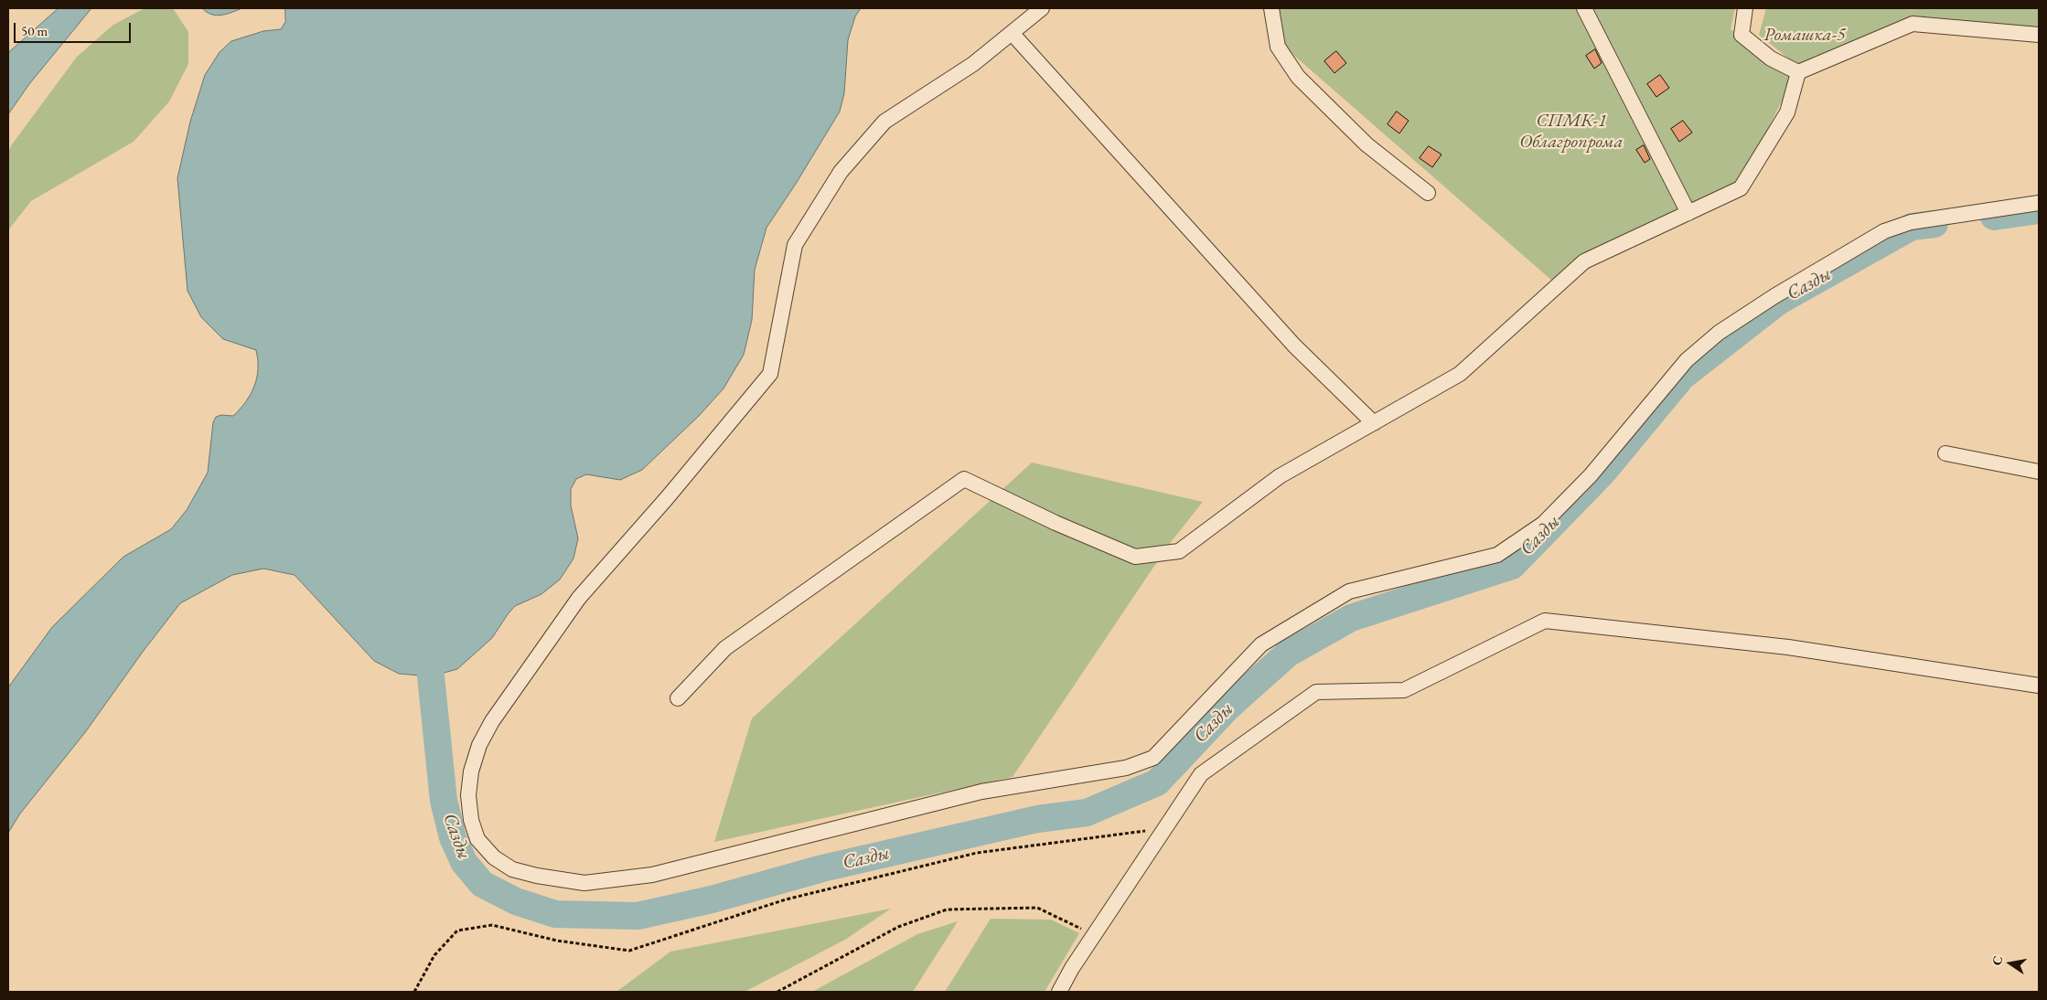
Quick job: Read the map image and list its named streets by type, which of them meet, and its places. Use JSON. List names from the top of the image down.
{
  "water": ["Сазды"],
  "parks": ["Ромашка-5", "СПМК-1 Облагропрома"],
  "scale_bar": "50 m",
  "north": "left"
}
